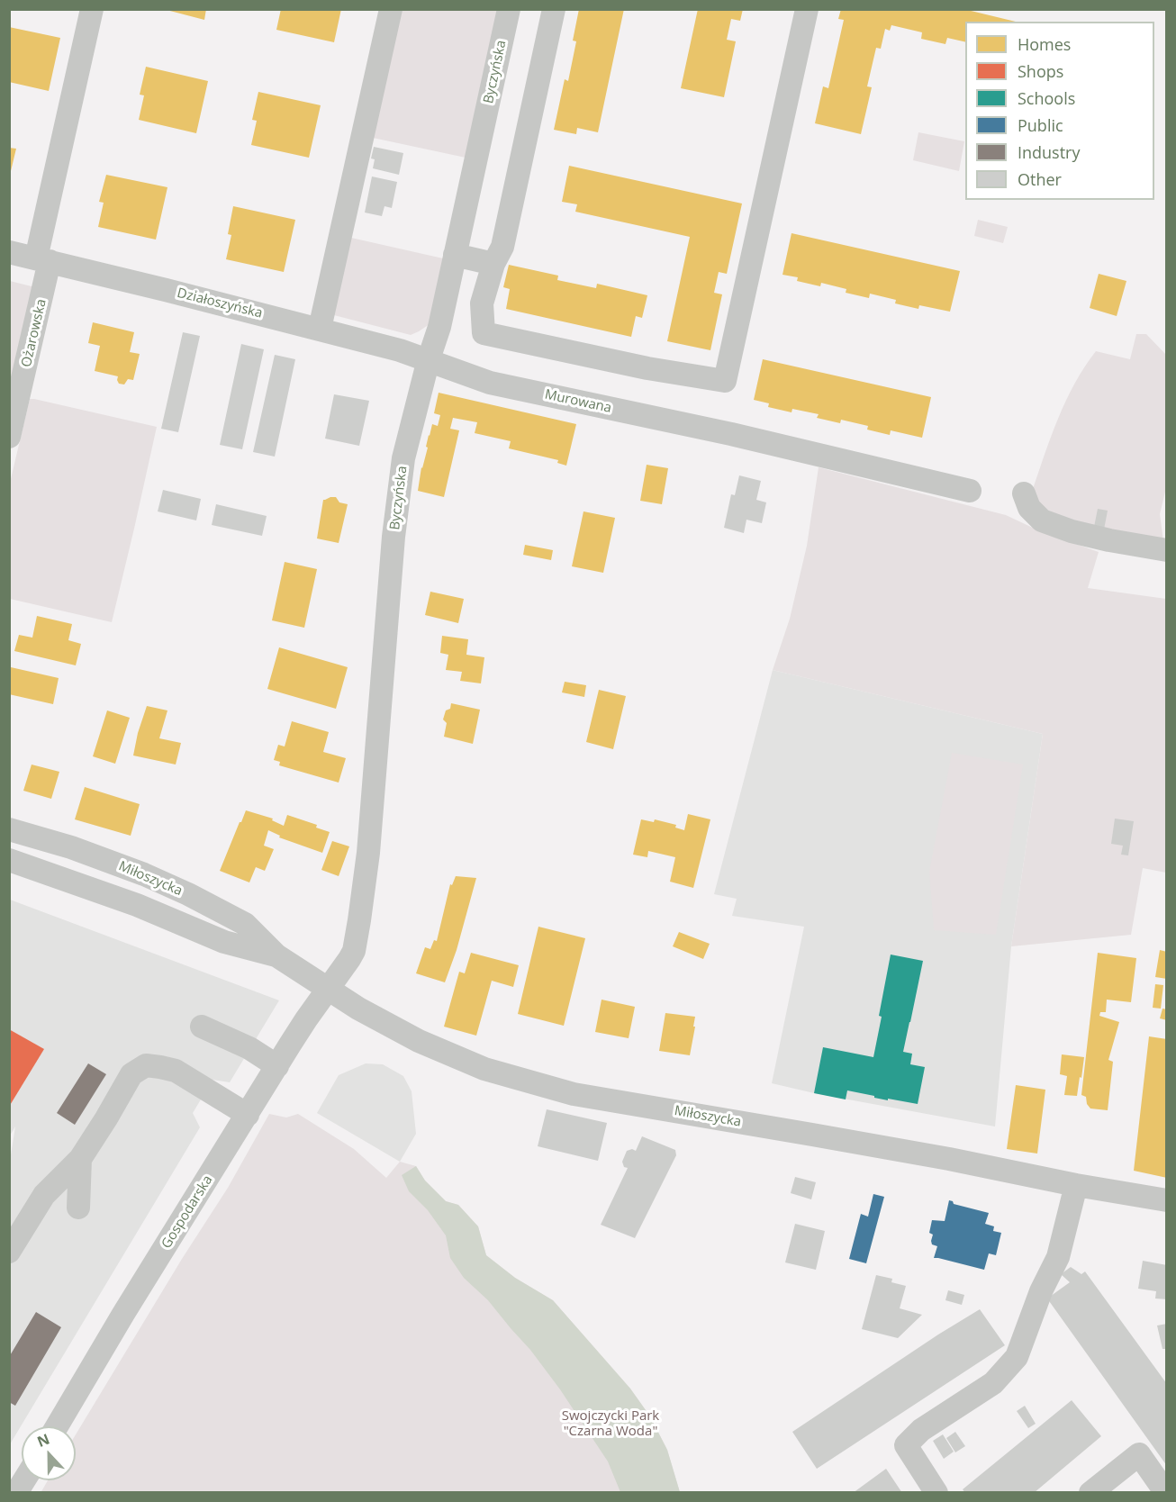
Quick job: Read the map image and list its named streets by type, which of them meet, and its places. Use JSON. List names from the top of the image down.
{
  "streets": {
    "street": [
      "Byczyńska",
      "Działoszyńska",
      "Ożarowska",
      "Murowana",
      "Miłoszycka",
      "Gospodarska"
    ]
  },
  "crossings": [
    ["Byczyńska", "Działoszyńska"],
    ["Byczyńska", "Murowana"],
    ["Byczyńska", "Miłoszycka"],
    ["Byczyńska", "Gospodarska"],
    ["Działoszyńska", "Ożarowska"],
    ["Działoszyńska", "Murowana"],
    ["Miłoszycka", "Gospodarska"]
  ],
  "parks": ["Swojczycki Park \"Czarna Woda\""],
  "legend": [
    "Homes",
    "Shops",
    "Schools",
    "Public",
    "Industry",
    "Other"
  ],
  "north": "top"
}
